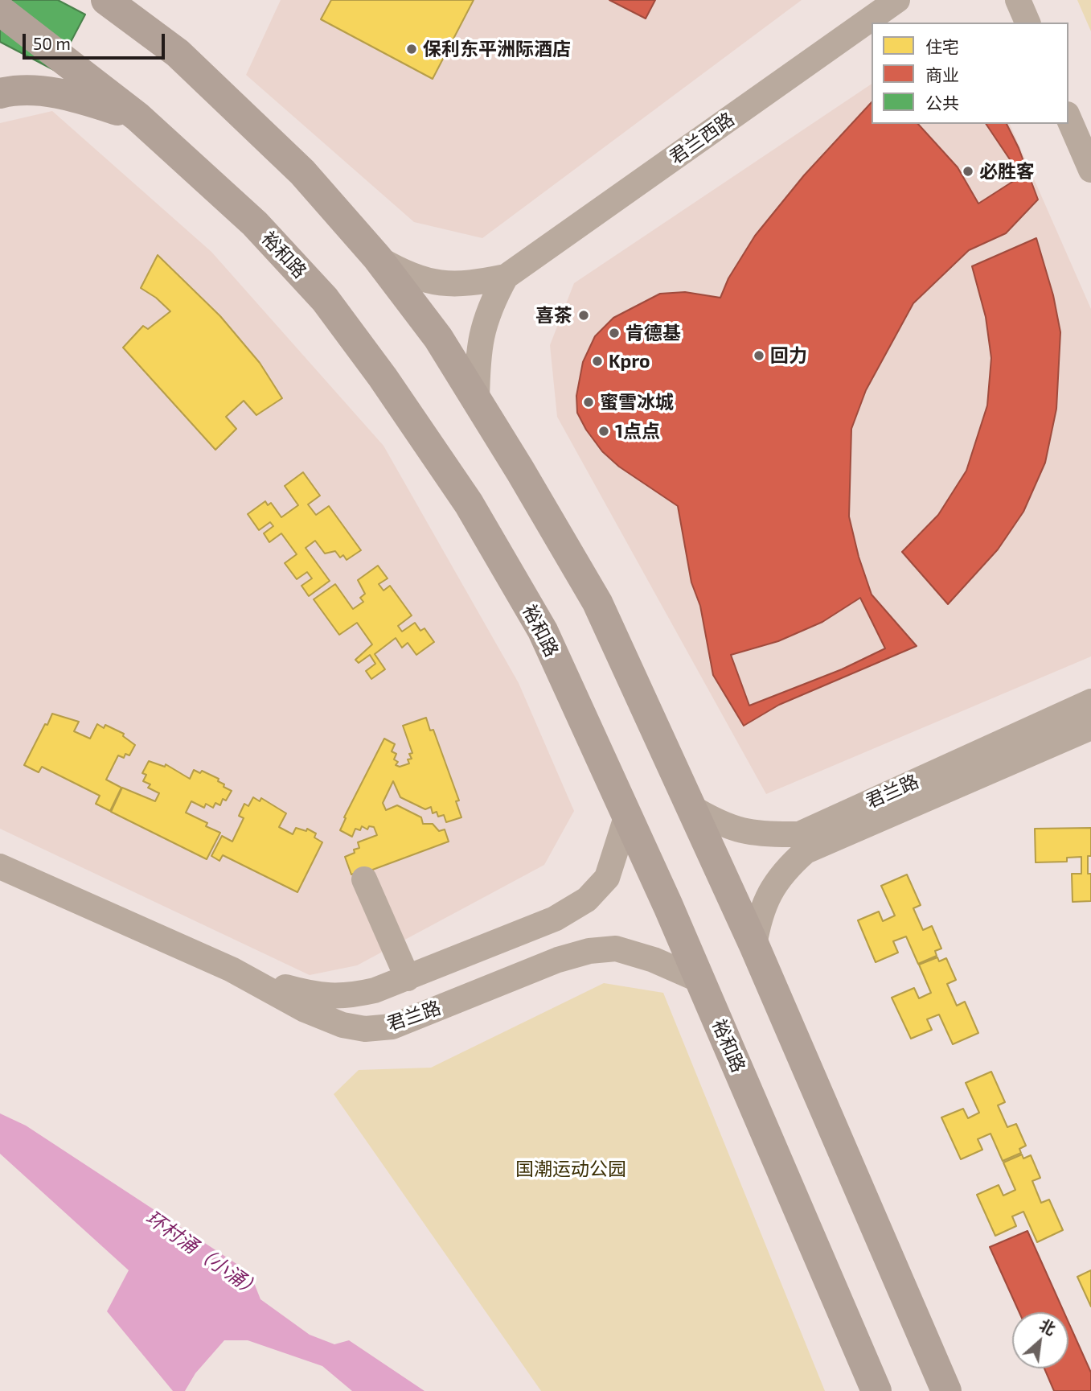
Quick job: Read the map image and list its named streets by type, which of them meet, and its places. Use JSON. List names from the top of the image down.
{
  "streets": {
    "main road": ["裕和路"],
    "street": ["君兰西路", "君兰路"]
  },
  "crossings": [
    ["裕和路", "君兰路"]
  ],
  "water": ["环村涌（小涌）"],
  "parks": ["国潮运动公园"],
  "places": [
    "保利东平洲际酒店",
    "必胜客",
    "喜茶",
    "肯德基",
    "回力",
    "Kpro",
    "蜜雪冰城",
    "1点点"
  ],
  "legend": ["住宅", "商业", "公共"],
  "scale_bar": "50 m",
  "north": "top right"
}
